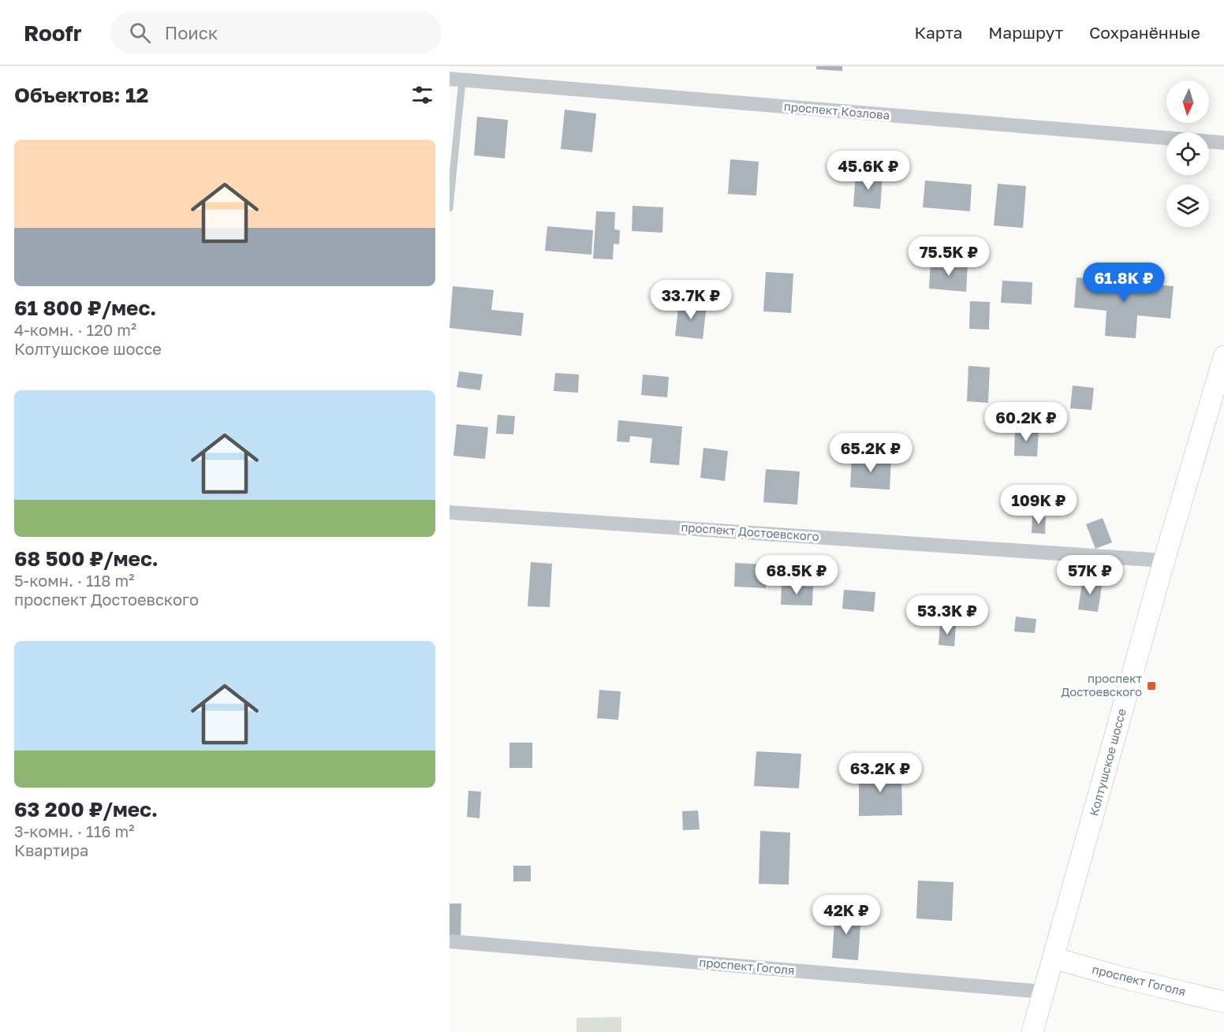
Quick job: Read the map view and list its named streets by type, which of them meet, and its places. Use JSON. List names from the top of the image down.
{
  "streets": {
    "main road": ["Колтушское шоссе", "проспект Гоголя"],
    "street": ["проспект Козлова", "проспект Достоевского"]
  },
  "crossings": [
    ["проспект Достоевского", "Колтушское шоссе"],
    ["Колтушское шоссе", "проспект Гоголя"]
  ],
  "places": {
    "transit": ["проспект Достоевского"]
  },
  "north": "bottom",
  "page": {
    "header": "Roofr",
    "search": "Поиск",
    "nav": ["Карта", "Маршрут", "Сохранённые"],
    "heading": "Объектов: 12",
    "list": [
      {
        "name": "61 800 ₽/мес.",
        "note": "4-комн. · 120 m² · Колтушское шоссе"
      },
      {
        "name": "68 500 ₽/мес.",
        "note": "5-комн. · 118 m² · проспект Достоевского"
      },
      {
        "name": "63 200 ₽/мес.",
        "note": "3-комн. · 116 m² · Квартира"
      }
    ],
    "price": [
      "45.6K ₽",
      "75.5K ₽",
      "61.8K ₽",
      "33.7K ₽",
      "60.2K ₽",
      "65.2K ₽",
      "109K ₽",
      "68.5K ₽",
      "57K ₽",
      "53.3K ₽",
      "63.2K ₽",
      "42K ₽"
    ]
  }
}
